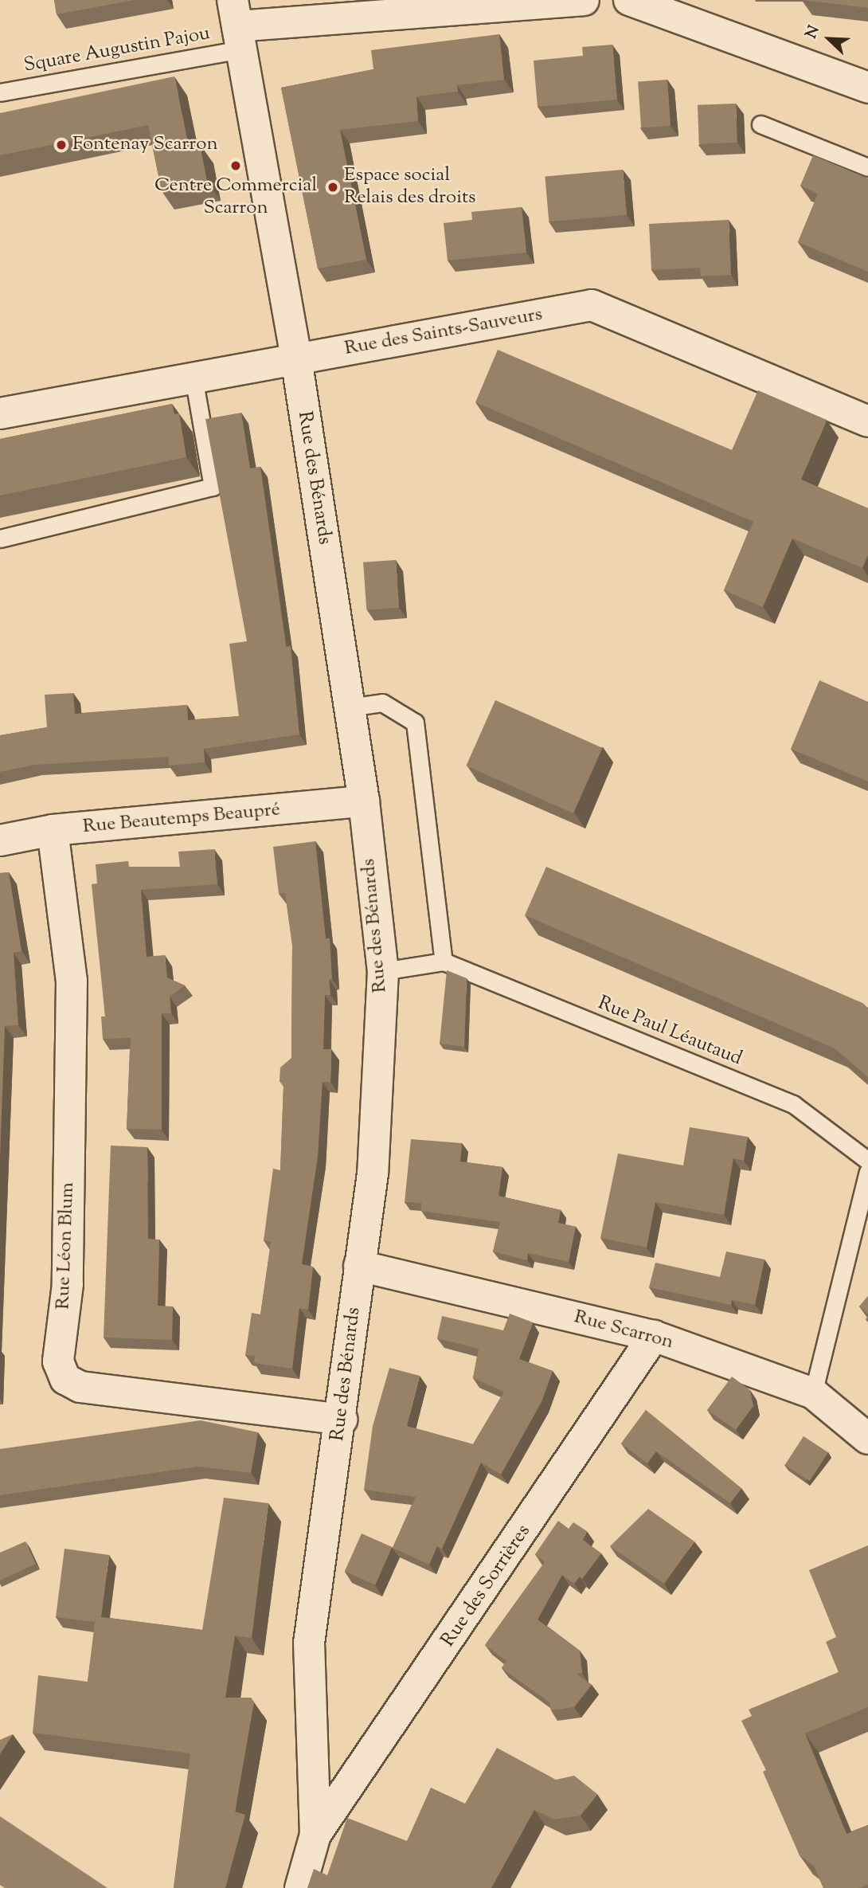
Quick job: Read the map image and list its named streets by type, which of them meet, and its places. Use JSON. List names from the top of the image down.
{
  "streets": {
    "street": [
      "Rue des Saints-Sauveurs",
      "Rue des Bénards",
      "Rue Beautemps Beaupré",
      "Rue Léon Blum",
      "Rue Scarron",
      "Rue des Sorrières"
    ],
    "lane": ["Square Augustin Pajou", "Rue Paul Léautaud"]
  },
  "crossings": [
    ["Square Augustin Pajou", "Rue des Bénards"],
    ["Rue des Saints-Sauveurs", "Rue des Bénards"],
    ["Rue des Bénards", "Rue Beautemps Beaupré"],
    ["Rue des Bénards", "Rue Léon Blum"],
    ["Rue des Bénards", "Rue Scarron"],
    ["Rue des Bénards", "Rue des Sorrières"],
    ["Rue Beautemps Beaupré", "Rue Léon Blum"],
    ["Rue Scarron", "Rue des Sorrières"]
  ],
  "places": ["Fontenay Scarron", "Centre Commercial Scarron", "Espace social Relais des droits"],
  "north": "top left"
}
